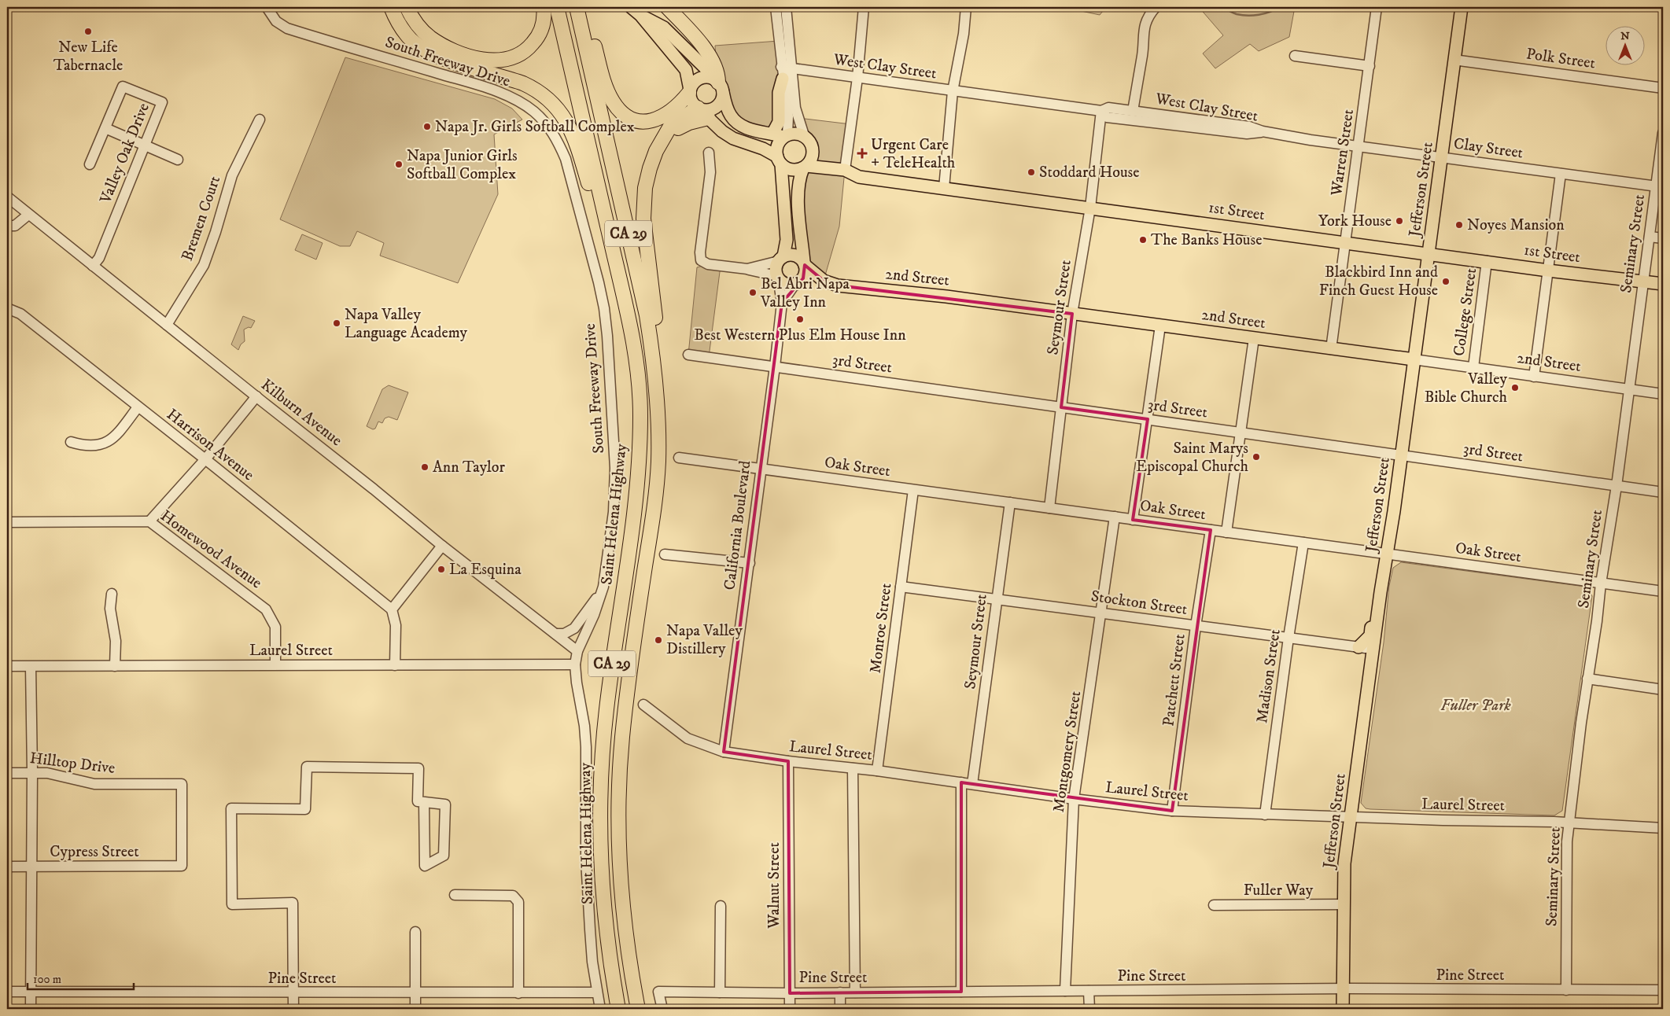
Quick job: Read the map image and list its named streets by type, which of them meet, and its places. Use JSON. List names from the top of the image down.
{
  "streets": {
    "highway": ["CA 29", "Saint Helena Highway"],
    "main road": ["Jefferson Street", "1st Street", "2nd Street"],
    "street": [
      "Polk Street",
      "South Freeway Drive",
      "West Clay Street",
      "Clay Street",
      "Warren Street",
      "Valley Oak Drive",
      "Bremen Court",
      "Seminary Street",
      "Seymour Street",
      "College Street",
      "3rd Street",
      "Kilburn Avenue",
      "Harrison Avenue",
      "Oak Street",
      "California Boulevard",
      "Homewood Avenue",
      "Stockton Street",
      "Monroe Street",
      "Laurel Street",
      "Madison Street",
      "Patchett Street",
      "Montgomery Street",
      "Hilltop Drive",
      "Cypress Street",
      "Walnut Street",
      "Fuller Way",
      "Pine Street"
    ]
  },
  "crossings": [
    ["Polk Street", "Jefferson Street"],
    ["South Freeway Drive", "Kilburn Avenue"],
    ["South Freeway Drive", "Laurel Street"],
    ["South Freeway Drive", "Pine Street"],
    ["West Clay Street", "Clay Street"],
    ["West Clay Street", "Seymour Street"],
    ["Clay Street", "Warren Street"],
    ["Clay Street", "Jefferson Street"],
    ["Clay Street", "Seminary Street"],
    ["Warren Street", "1st Street"],
    ["Warren Street", "2nd Street"],
    ["Valley Oak Drive", "Kilburn Avenue"],
    ["Jefferson Street", "1st Street"],
    ["Jefferson Street", "2nd Street"],
    ["Jefferson Street", "3rd Street"],
    ["Jefferson Street", "Oak Street"],
    ["Jefferson Street", "Stockton Street"],
    ["Jefferson Street", "Laurel Street"],
    ["Jefferson Street", "Fuller Way"],
    ["Jefferson Street", "Pine Street"],
    ["1st Street", "Seminary Street"],
    ["1st Street", "Seymour Street"],
    ["1st Street", "College Street"],
    ["Bremen Court", "Kilburn Avenue"],
    ["Seminary Street", "2nd Street"],
    ["Seminary Street", "3rd Street"],
    ["Seminary Street", "Oak Street"],
    ["Seminary Street", "Laurel Street"],
    ["Seminary Street", "Pine Street"],
    ["2nd Street", "Seymour Street"],
    ["2nd Street", "College Street"],
    ["2nd Street", "California Boulevard"],
    ["Seymour Street", "3rd Street"],
    ["Seymour Street", "Oak Street"],
    ["Seymour Street", "Stockton Street"],
    ["Seymour Street", "Laurel Street"],
    ["3rd Street", "California Boulevard"],
    ["Oak Street", "California Boulevard"],
    ["Oak Street", "Monroe Street"],
    ["Oak Street", "Madison Street"],
    ["Oak Street", "Patchett Street"],
    ["Oak Street", "Montgomery Street"],
    ["California Boulevard", "Laurel Street"],
    ["Homewood Avenue", "Laurel Street"],
    ["Stockton Street", "Monroe Street"],
    ["Stockton Street", "Madison Street"],
    ["Stockton Street", "Patchett Street"],
    ["Stockton Street", "Montgomery Street"],
    ["Monroe Street", "Laurel Street"],
    ["Laurel Street", "Madison Street"],
    ["Laurel Street", "Patchett Street"],
    ["Laurel Street", "Montgomery Street"],
    ["Laurel Street", "Walnut Street"],
    ["Montgomery Street", "Pine Street"],
    ["Hilltop Drive", "Cypress Street"],
    ["Walnut Street", "Pine Street"]
  ],
  "parks": ["Fuller Park"],
  "places": {
    "other": [
      "New Life Tabernacle",
      "Napa Jr. Girls Softball Complex",
      "Napa Junior Girls Softball Complex",
      "Stoddard House",
      "York House",
      "Noyes Mansion",
      "The Banks House",
      "Blackbird Inn and Finch Guest House",
      "Bel Abri Napa Valley Inn",
      "Best Western Plus Elm House Inn",
      "Napa Valley Language Academy",
      "Valley Bible Church",
      "Saint Marys Episcopal Church",
      "Ann Taylor",
      "La Esquina",
      "Napa Valley Distillery"
    ],
    "health": ["Urgent Care + TeleHealth"]
  },
  "scale_bar": "100 m",
  "north": "top"
}
